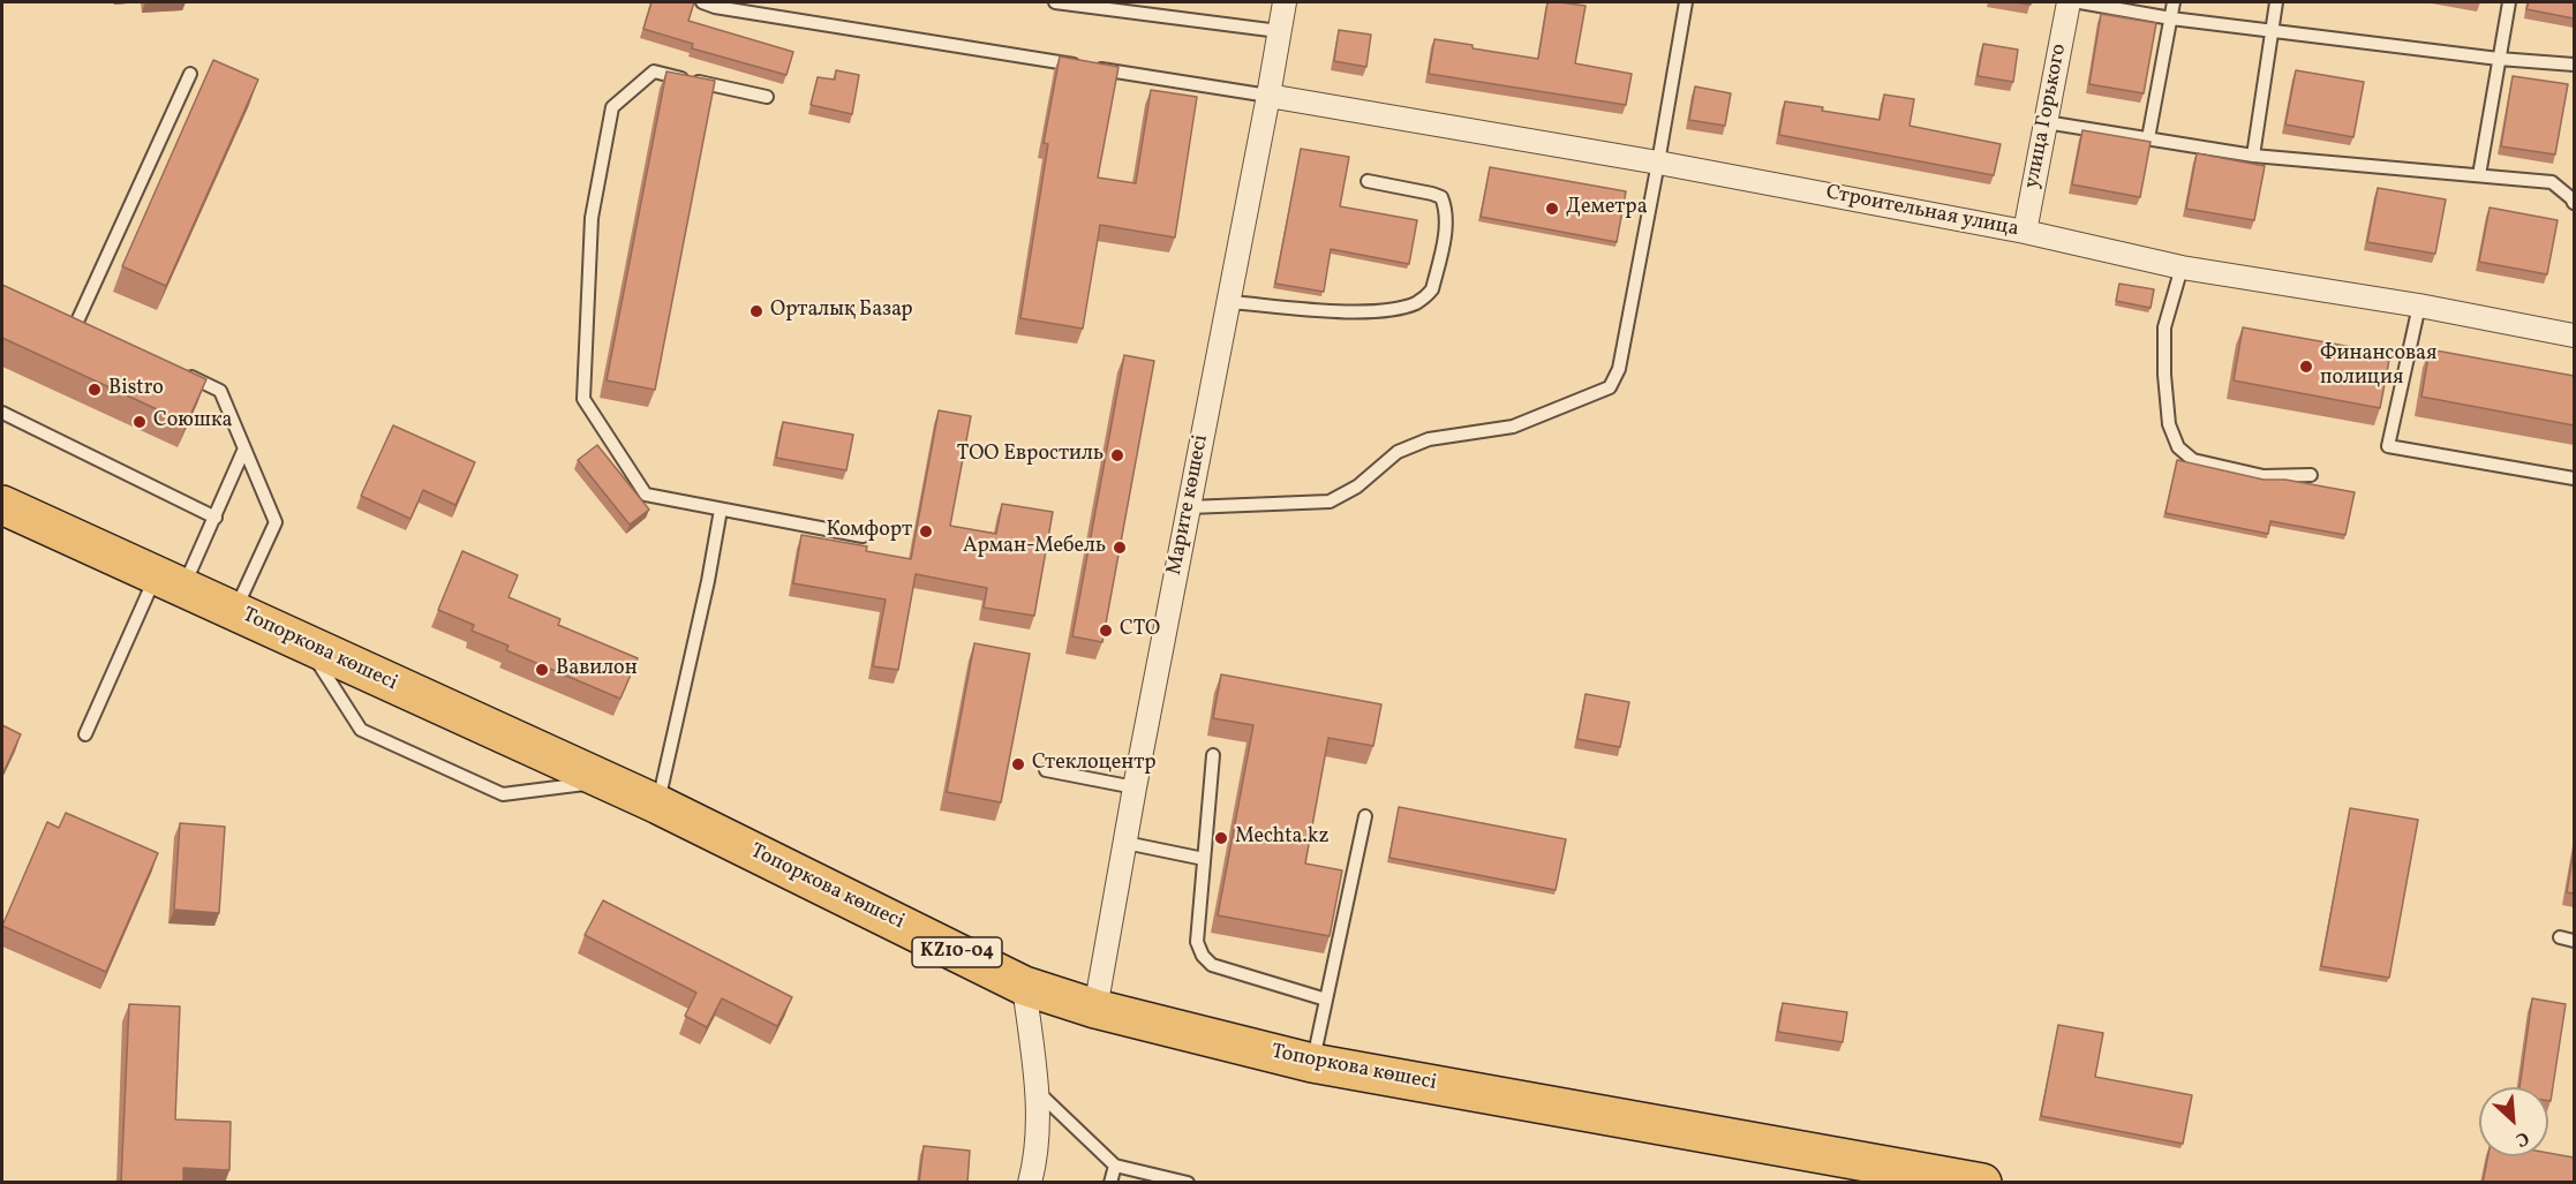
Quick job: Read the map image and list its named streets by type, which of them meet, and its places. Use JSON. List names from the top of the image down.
{
  "streets": {
    "highway": ["Топоркова көшесі", "KZ10-04"],
    "street": ["улица Горького", "Строительная улица", "Марите көшесі"]
  },
  "crossings": [
    ["улица Горького", "Строительная улица"],
    ["Строительная улица", "Марите көшесі"],
    ["Марите көшесі", "Топоркова көшесі"]
  ],
  "places": [
    "Деметра",
    "Орталық Базар",
    "Финансовая полиция",
    "Bistro",
    "Союшка",
    "ТОО Евростиль",
    "Комфорт",
    "Арман-Мебель",
    "СТО",
    "Вавилон",
    "Стеклоцентр",
    "Mechta.kz"
  ],
  "north": "bottom right"
}
